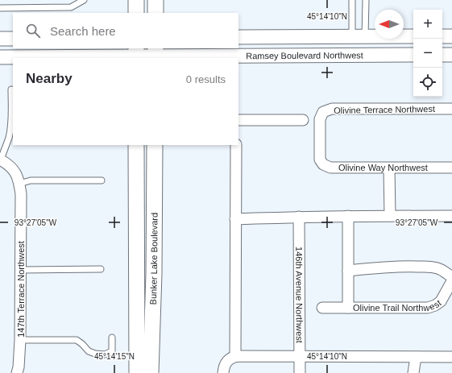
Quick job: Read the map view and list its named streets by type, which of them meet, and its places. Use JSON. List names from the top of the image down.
{
  "streets": {
    "main road": ["Bunker Lake Boulevard"],
    "street": [
      "Ramsey Boulevard Northwest",
      "Olivine Terrace Northwest",
      "Olivine Way Northwest",
      "147th Terrace Northwest",
      "146th Avenue Northwest",
      "Olivine Trail Northwest"
    ]
  },
  "crossings": [
    ["Olivine Terrace Northwest", "Olivine Way Northwest"]
  ],
  "north": "left",
  "page": {
    "map_buttons": ["+", "−"],
    "search": "Search here",
    "heading": ["Nearby", "0 results"]
  },
  "coordinates": ["45°14'10\"N", "93°27'05\"W", "45°14'15\"N"]
}
